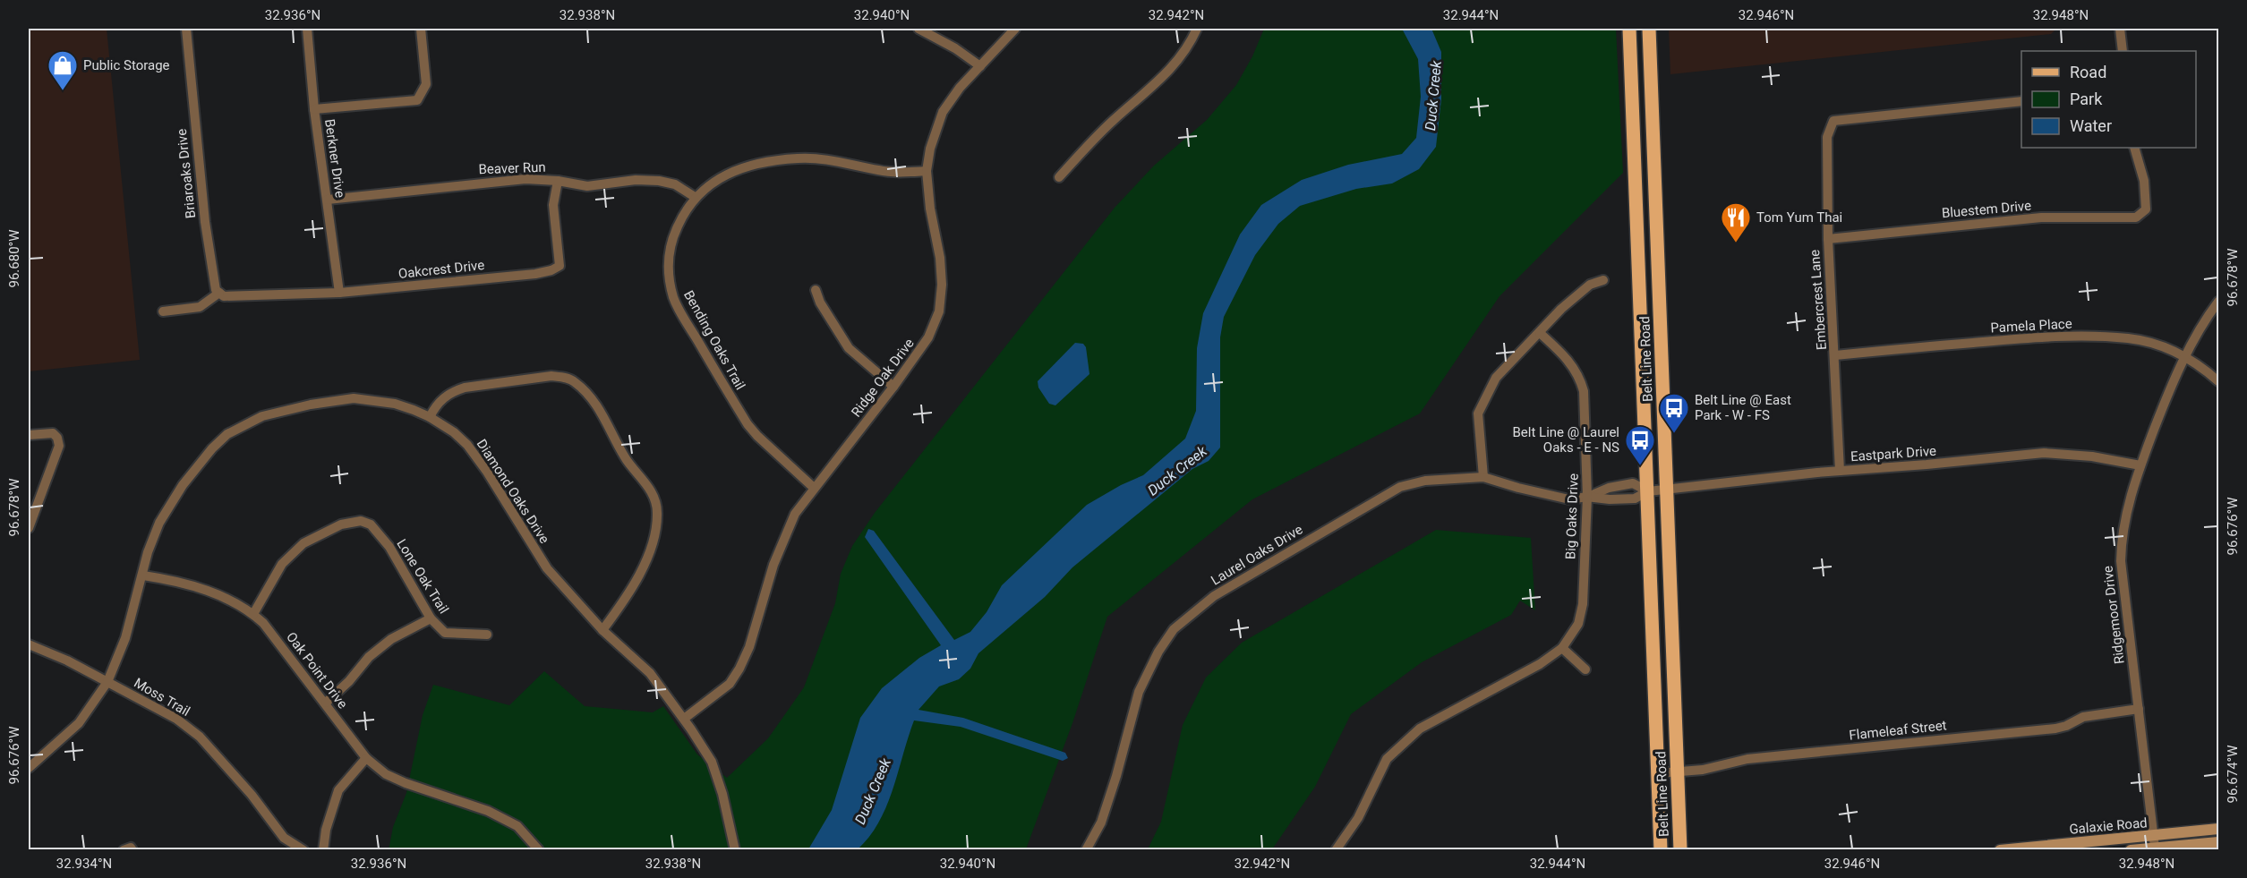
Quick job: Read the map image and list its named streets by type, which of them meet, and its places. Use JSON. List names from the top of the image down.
{
  "streets": {
    "main road": ["Belt Line Road"],
    "street": [
      "Berkner Drive",
      "Beaver Run",
      "Briaroaks Drive",
      "Bluestem Drive",
      "Oakcrest Drive",
      "Embercrest Lane",
      "Pamela Place",
      "Bending Oaks Trail",
      "Ridge Oak Drive",
      "Eastpark Drive",
      "Diamond Oaks Drive",
      "Big Oaks Drive",
      "Laurel Oaks Drive",
      "Lone Oak Trail",
      "Ridgemoor Drive",
      "Oak Point Drive",
      "Moss Trail",
      "Flameleaf Street",
      "Galaxie Road"
    ]
  },
  "crossings": [
    ["Berkner Drive", "Beaver Run"],
    ["Berkner Drive", "Oakcrest Drive"],
    ["Beaver Run", "Oakcrest Drive"],
    ["Beaver Run", "Bending Oaks Trail"],
    ["Briaroaks Drive", "Oakcrest Drive"],
    ["Bluestem Drive", "Embercrest Lane"],
    ["Embercrest Lane", "Pamela Place"],
    ["Embercrest Lane", "Eastpark Drive"],
    ["Pamela Place", "Ridgemoor Drive"],
    ["Bending Oaks Trail", "Ridge Oak Drive"],
    ["Belt Line Road", "Eastpark Drive"],
    ["Belt Line Road", "Laurel Oaks Drive"],
    ["Belt Line Road", "Flameleaf Street"],
    ["Ridge Oak Drive", "Diamond Oaks Drive"],
    ["Eastpark Drive", "Laurel Oaks Drive"],
    ["Eastpark Drive", "Ridgemoor Drive"],
    ["Diamond Oaks Drive", "Oak Point Drive"],
    ["Diamond Oaks Drive", "Moss Trail"],
    ["Big Oaks Drive", "Laurel Oaks Drive"],
    ["Lone Oak Trail", "Oak Point Drive"],
    ["Ridgemoor Drive", "Flameleaf Street"],
    ["Ridgemoor Drive", "Galaxie Road"]
  ],
  "water": ["Duck Creek"],
  "places": {
    "shop": ["Public Storage"],
    "restaurant": ["Tom Yum Thai"],
    "bus stop": ["Belt Line @ East Park - W - FS", "Belt Line @ Laurel Oaks - E - NS"]
  },
  "legend": ["Road", "Park", "Water"],
  "coordinates": [
    "32.936°N",
    "32.938°N",
    "32.940°N",
    "32.942°N",
    "32.944°N",
    "32.946°N",
    "32.948°N",
    "96.680°W",
    "96.678°W",
    "96.676°W",
    "96.674°W",
    "32.934°N"
  ]
}
